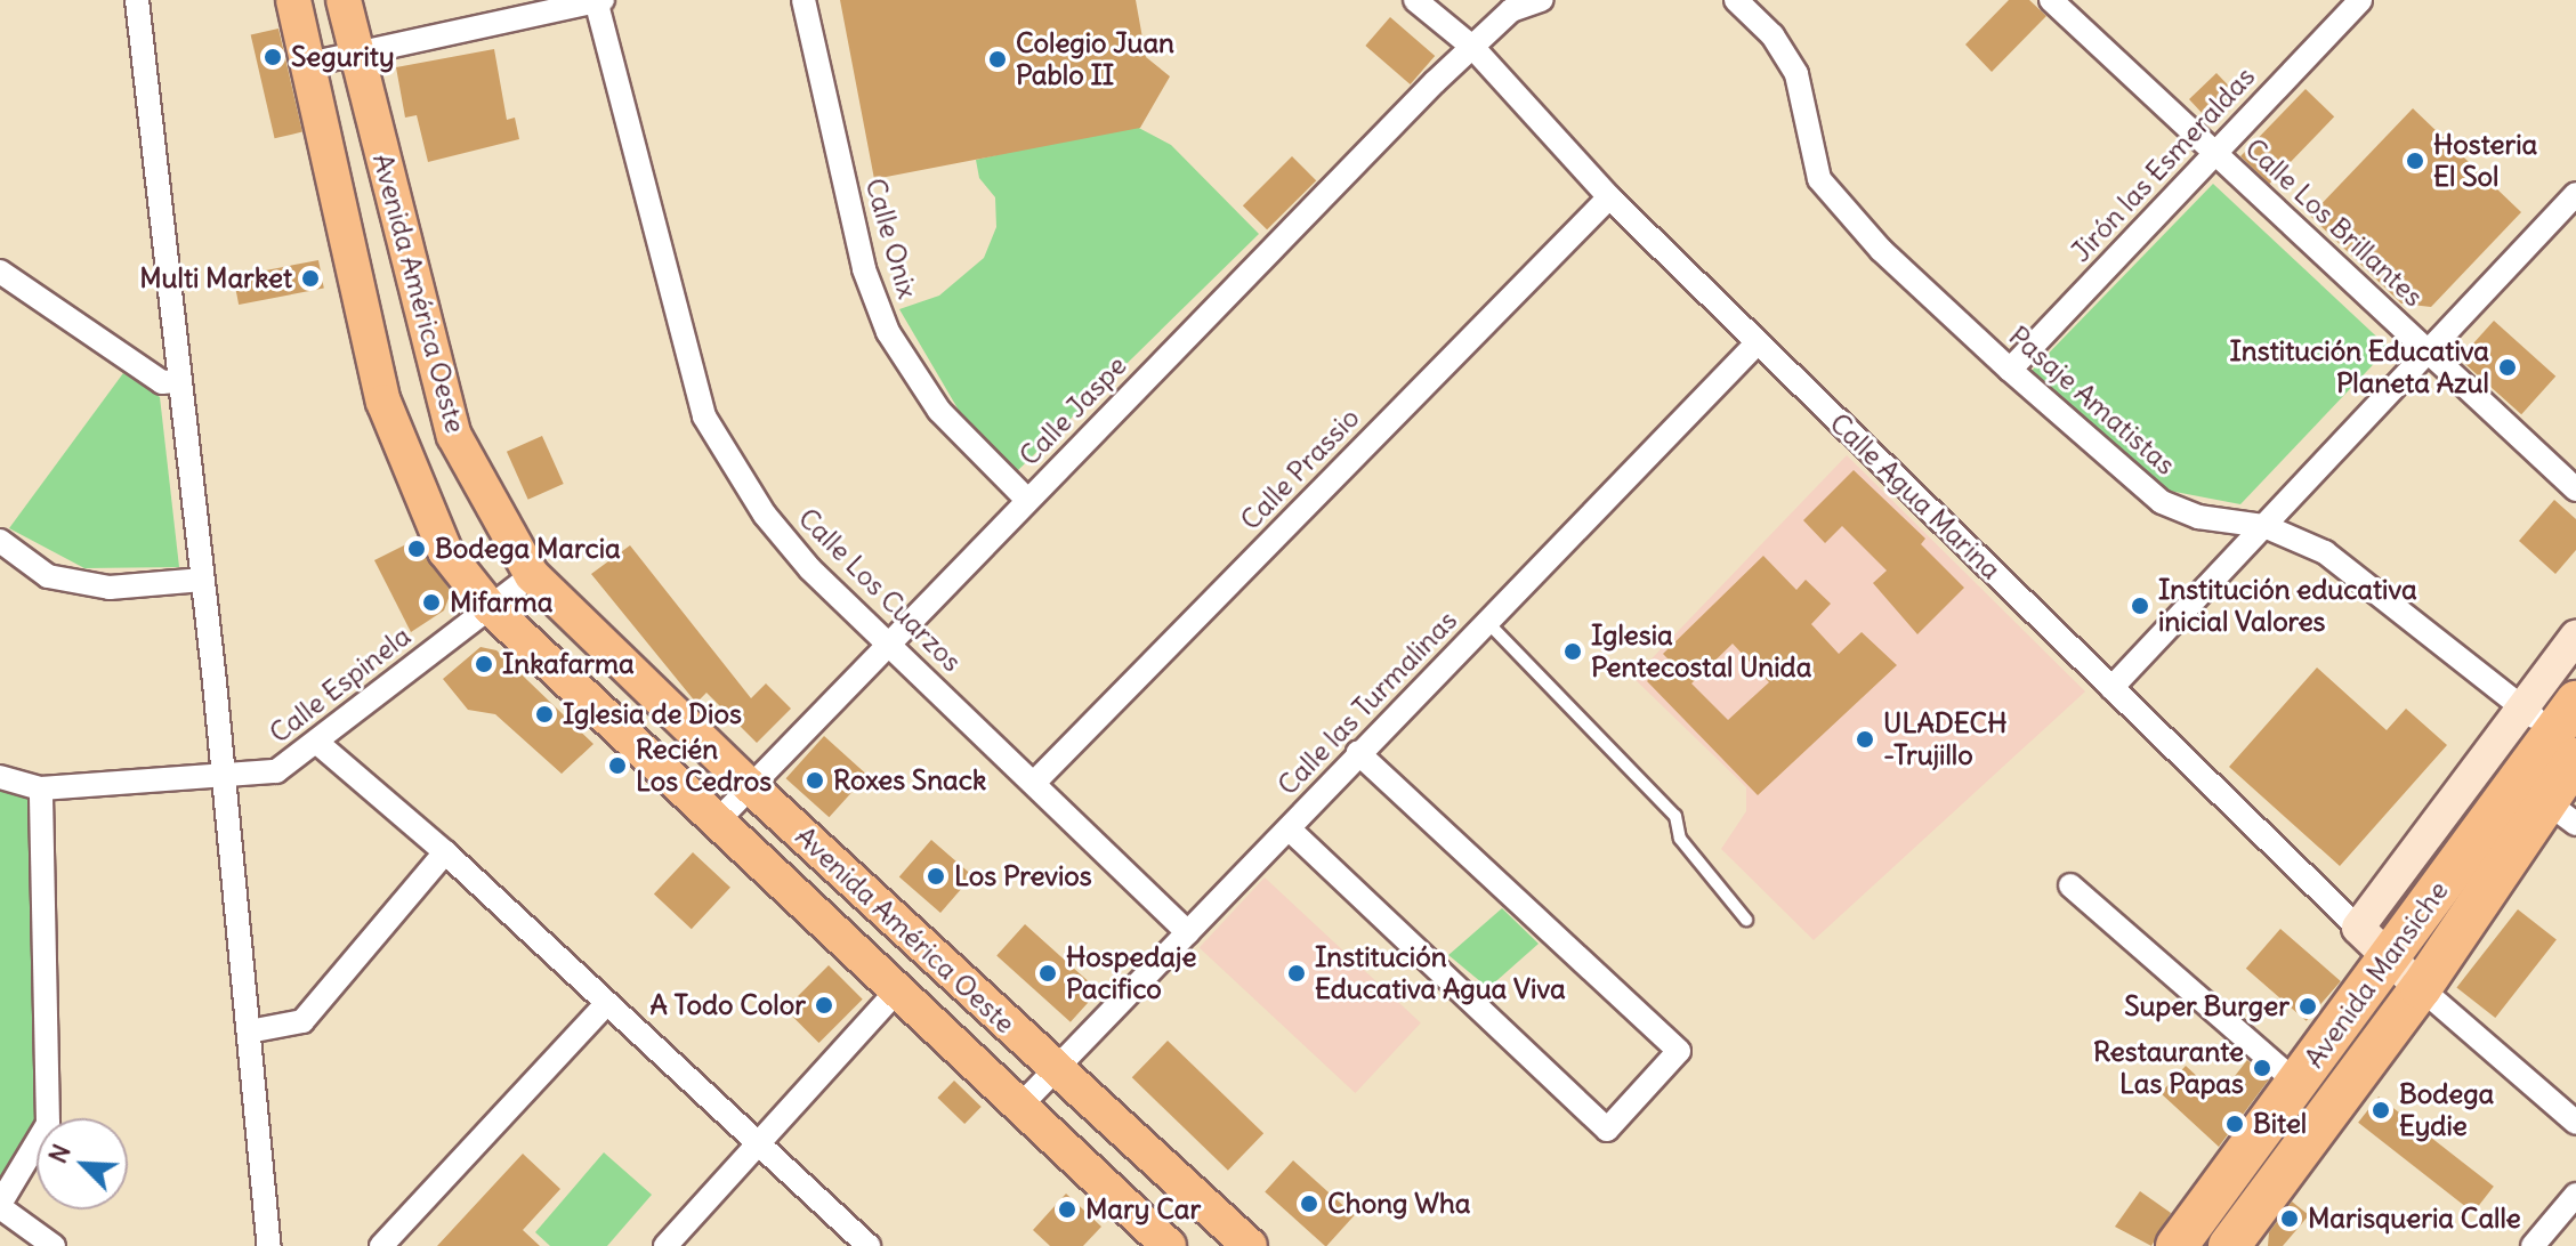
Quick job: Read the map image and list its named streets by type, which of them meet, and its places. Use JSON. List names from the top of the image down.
{
  "streets": {
    "highway": ["Avenida Mansiche"],
    "main road": ["Avenida América Oeste"],
    "street": [
      "Jirón las Esmeraldas",
      "Calle Los Brillantes",
      "Calle Onix",
      "Pasaje Amatistas",
      "Calle Jaspe",
      "Calle Prassio",
      "Calle Agua Marina",
      "Calle Los Cuarzos",
      "Calle Espinela",
      "Calle las Turmalinas"
    ]
  },
  "crossings": [
    ["Jirón las Esmeraldas", "Calle Los Brillantes"],
    ["Jirón las Esmeraldas", "Pasaje Amatistas"],
    ["Calle Onix", "Calle Jaspe"],
    ["Avenida América Oeste", "Calle Jaspe"],
    ["Avenida América Oeste", "Calle Espinela"],
    ["Avenida América Oeste", "Calle las Turmalinas"],
    ["Pasaje Amatistas", "Avenida Mansiche"],
    ["Calle Jaspe", "Calle Agua Marina"],
    ["Calle Jaspe", "Calle Los Cuarzos"],
    ["Calle Prassio", "Calle Agua Marina"],
    ["Calle Prassio", "Calle Los Cuarzos"],
    ["Calle Agua Marina", "Calle las Turmalinas"],
    ["Calle Agua Marina", "Avenida Mansiche"],
    ["Calle Los Cuarzos", "Calle las Turmalinas"]
  ],
  "places": [
    "Segurity",
    "Colegio Juan Pablo II",
    "Hosteria El Sol",
    "Multi Market",
    "Institución Educativa Planeta Azul",
    "Bodega Marcia",
    "Mifarma",
    "Institución educativa inicial Valores",
    "Iglesia Pentecostal Unida",
    "Inkafarma",
    "Iglesia de Dios",
    "ULADECH -Trujillo",
    "Recién Los Cedros",
    "Roxes Snack",
    "Los Previos",
    "Hospedaje Pacifico",
    "Institución Educativa Agua Viva",
    "A Todo Color",
    "Super Burger",
    "Restaurante Las Papas",
    "Bodega Eydie",
    "Bitel",
    "Chong Wha",
    "Mary Car",
    "Marisqueria Calle"
  ],
  "north": "top left"
}
